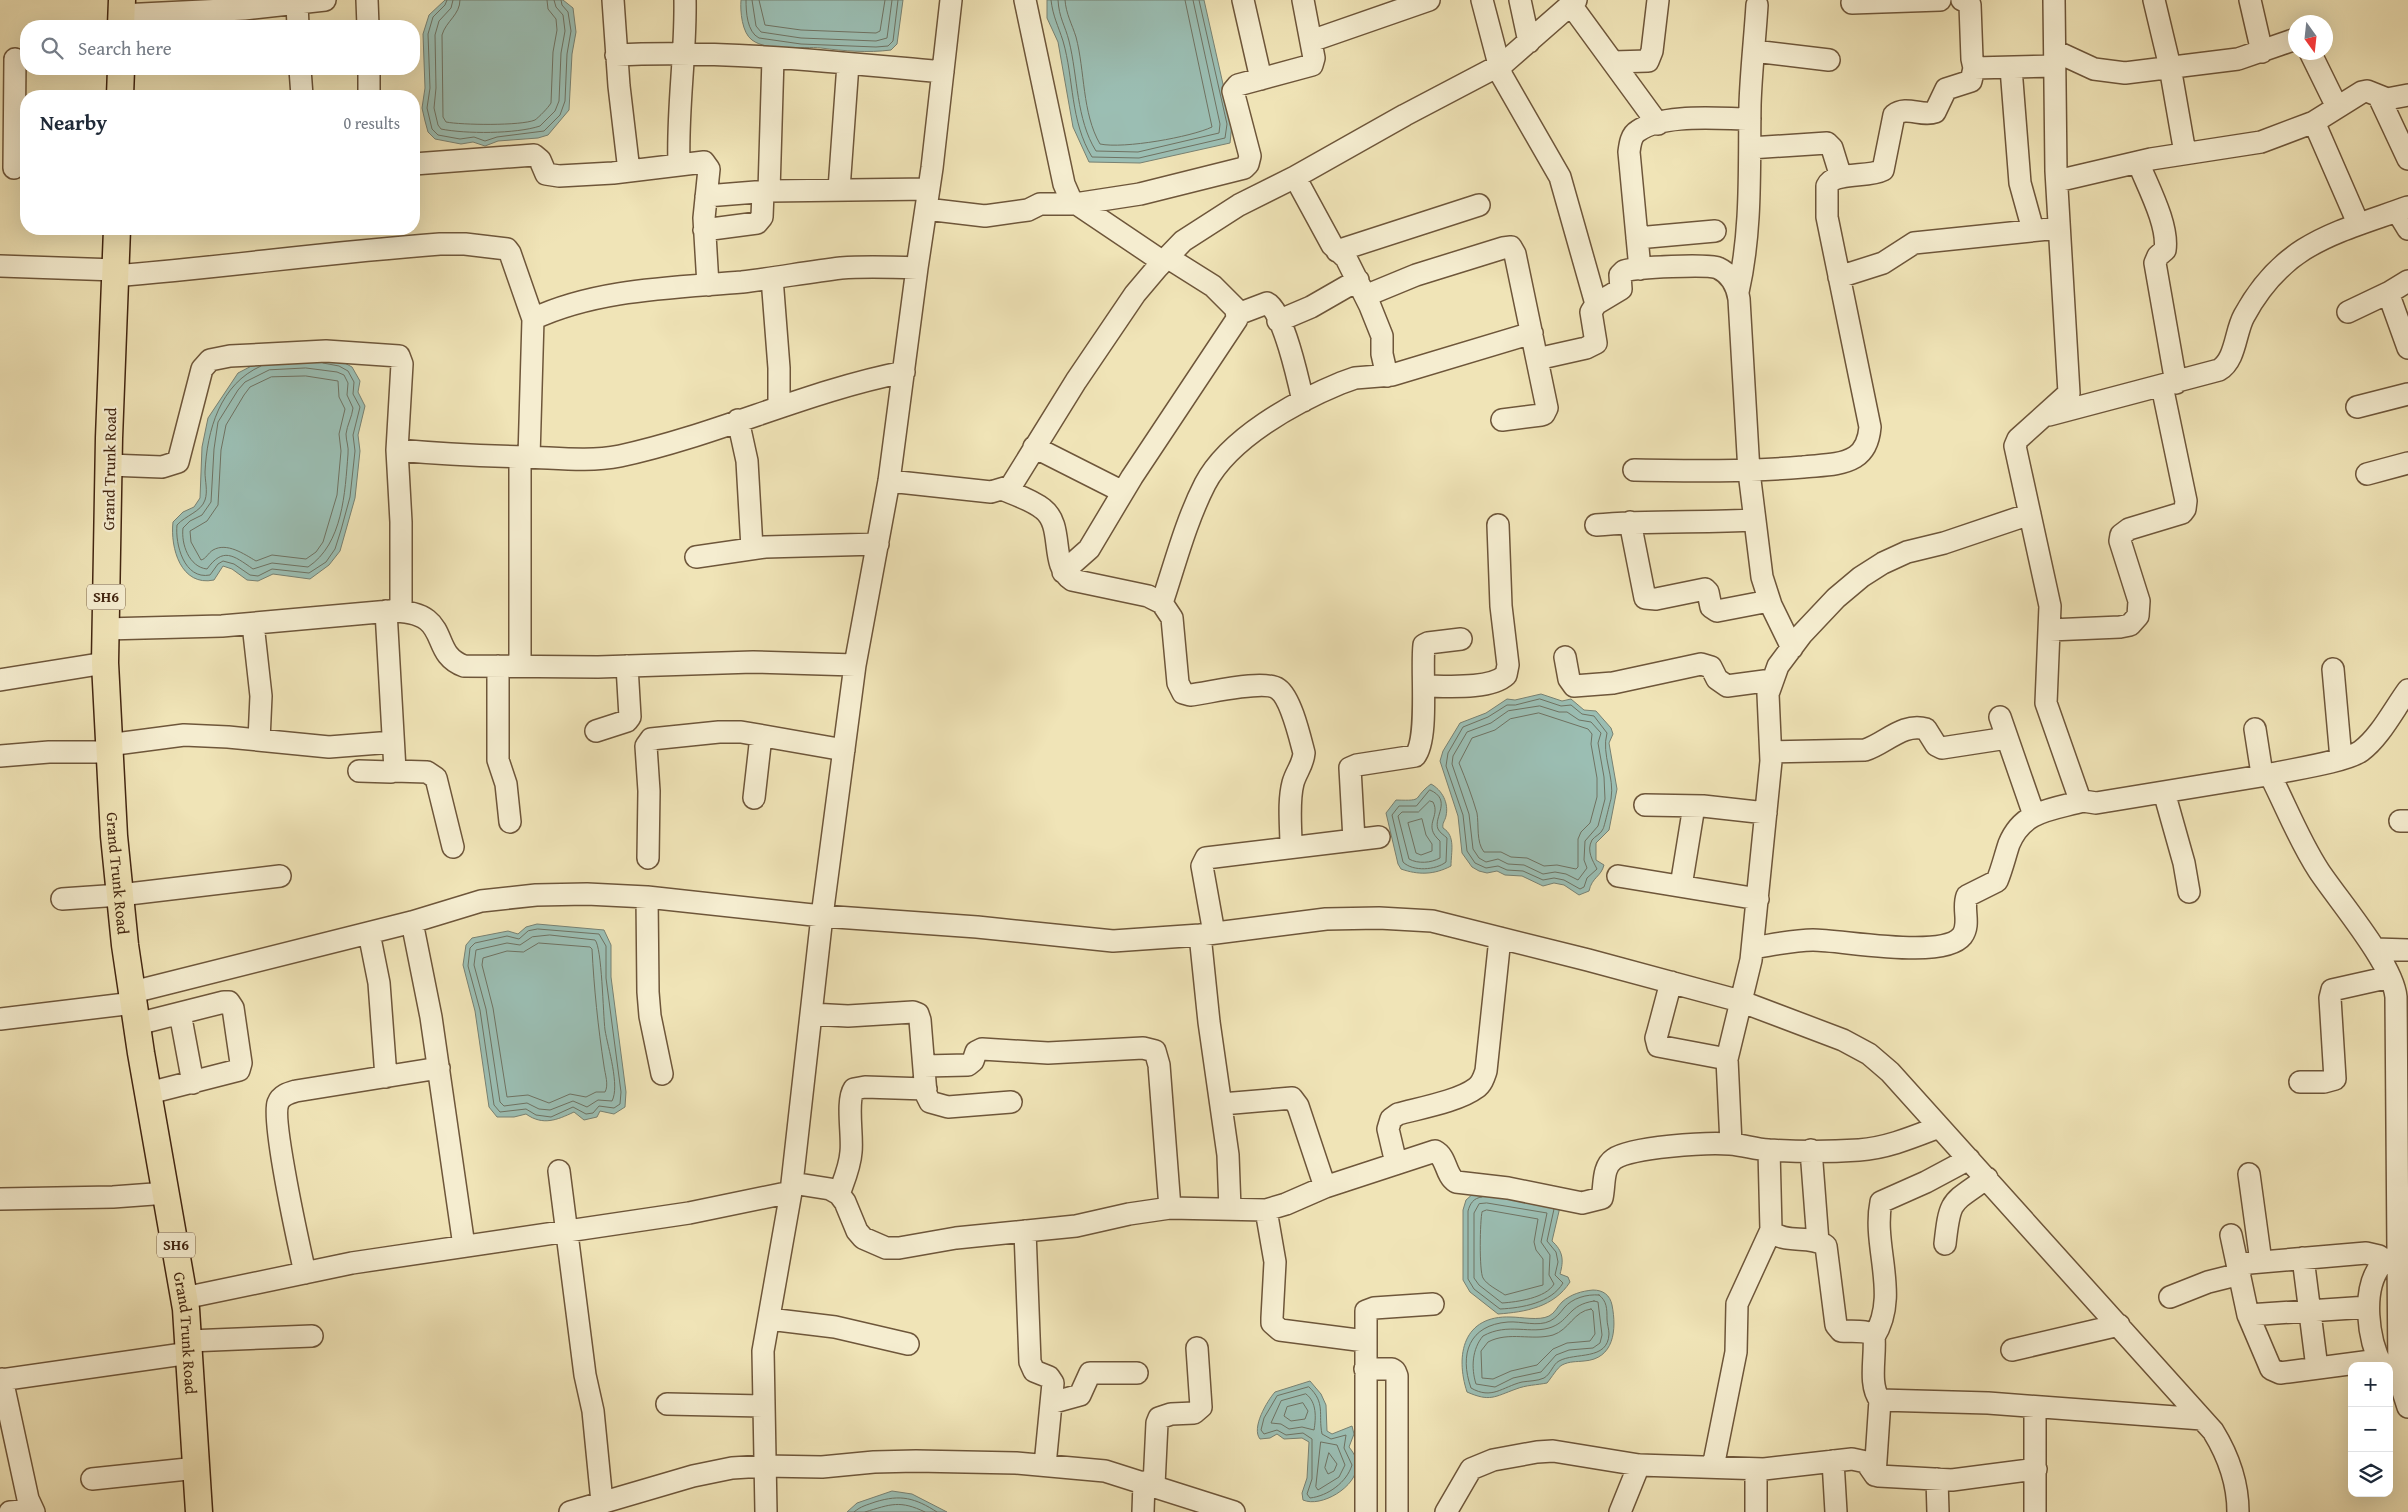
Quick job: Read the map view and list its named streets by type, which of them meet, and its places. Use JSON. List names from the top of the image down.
{
  "streets": {
    "main road": ["Grand Trunk Road", "SH6"]
  },
  "north": "bottom",
  "page": {
    "search": "Search here",
    "heading": ["Nearby", "0 results"],
    "map_buttons": ["+", "−"]
  }
}
